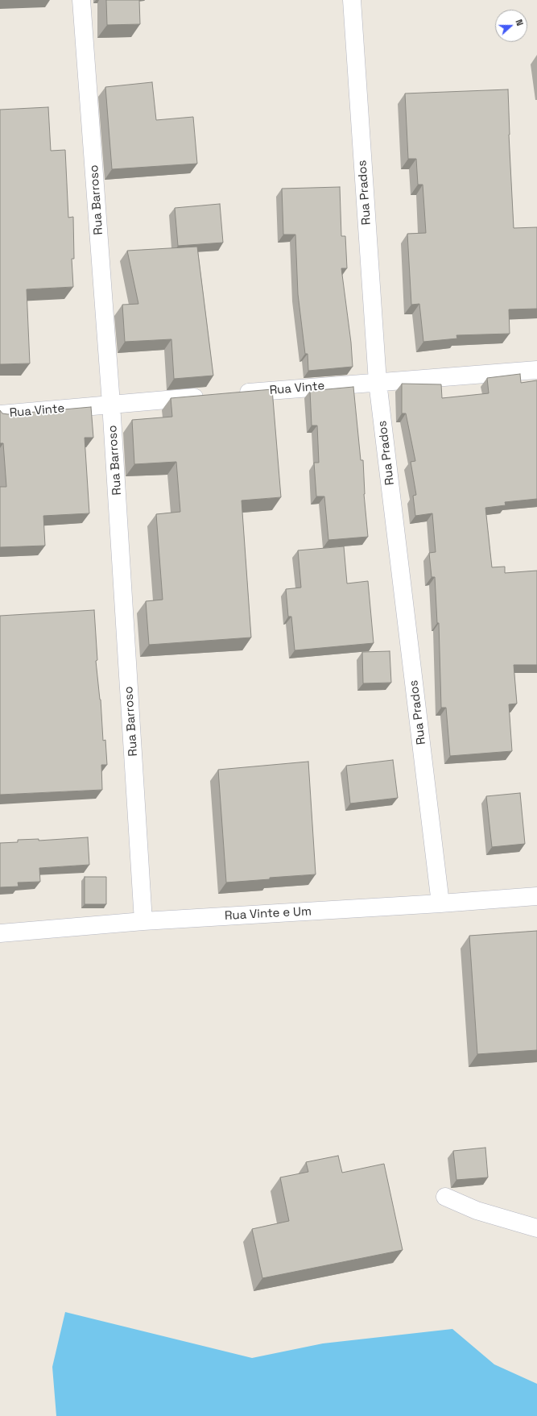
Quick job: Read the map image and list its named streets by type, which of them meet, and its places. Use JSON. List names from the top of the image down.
{
  "streets": {
    "street": [
      "Rua Prados",
      "Rua Barroso",
      "Rua Vinte",
      "Rua Vinte e Um"
    ]
  },
  "crossings": [
    ["Rua Prados", "Rua Vinte"],
    ["Rua Prados", "Rua Vinte e Um"],
    ["Rua Barroso", "Rua Vinte"],
    ["Rua Barroso", "Rua Vinte e Um"]
  ],
  "north": "right"
}
